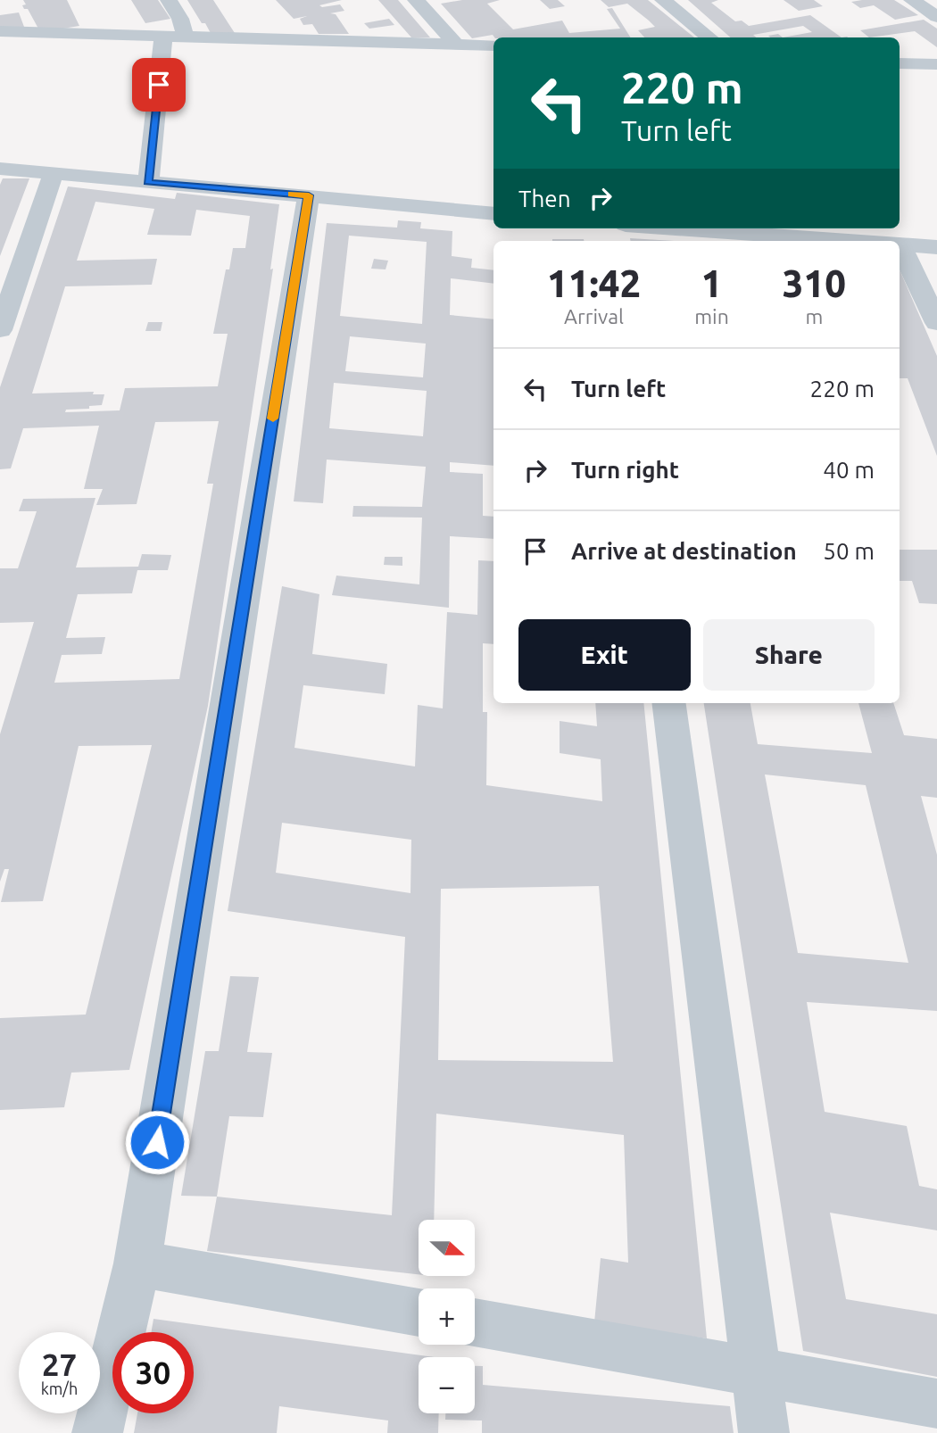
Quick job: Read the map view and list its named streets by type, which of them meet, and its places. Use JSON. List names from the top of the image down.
{
  "north": "right",
  "page": {
    "turn": ["220 m", "Turn left"],
    "then": "Then",
    "eta": [
      "11:42",
      "Arrival",
      "1",
      "min",
      "310",
      "m"
    ],
    "list": [
      {
        "name": "Turn left",
        "value": "220 m"
      },
      {
        "name": "Turn right",
        "value": "40 m"
      },
      {
        "name": "Arrive at destination",
        "value": "50 m"
      }
    ],
    "buttons": ["Exit", "Share"],
    "map_buttons": ["+", "−"],
    "speed": "27 km/h",
    "limit": "30"
  }
}
